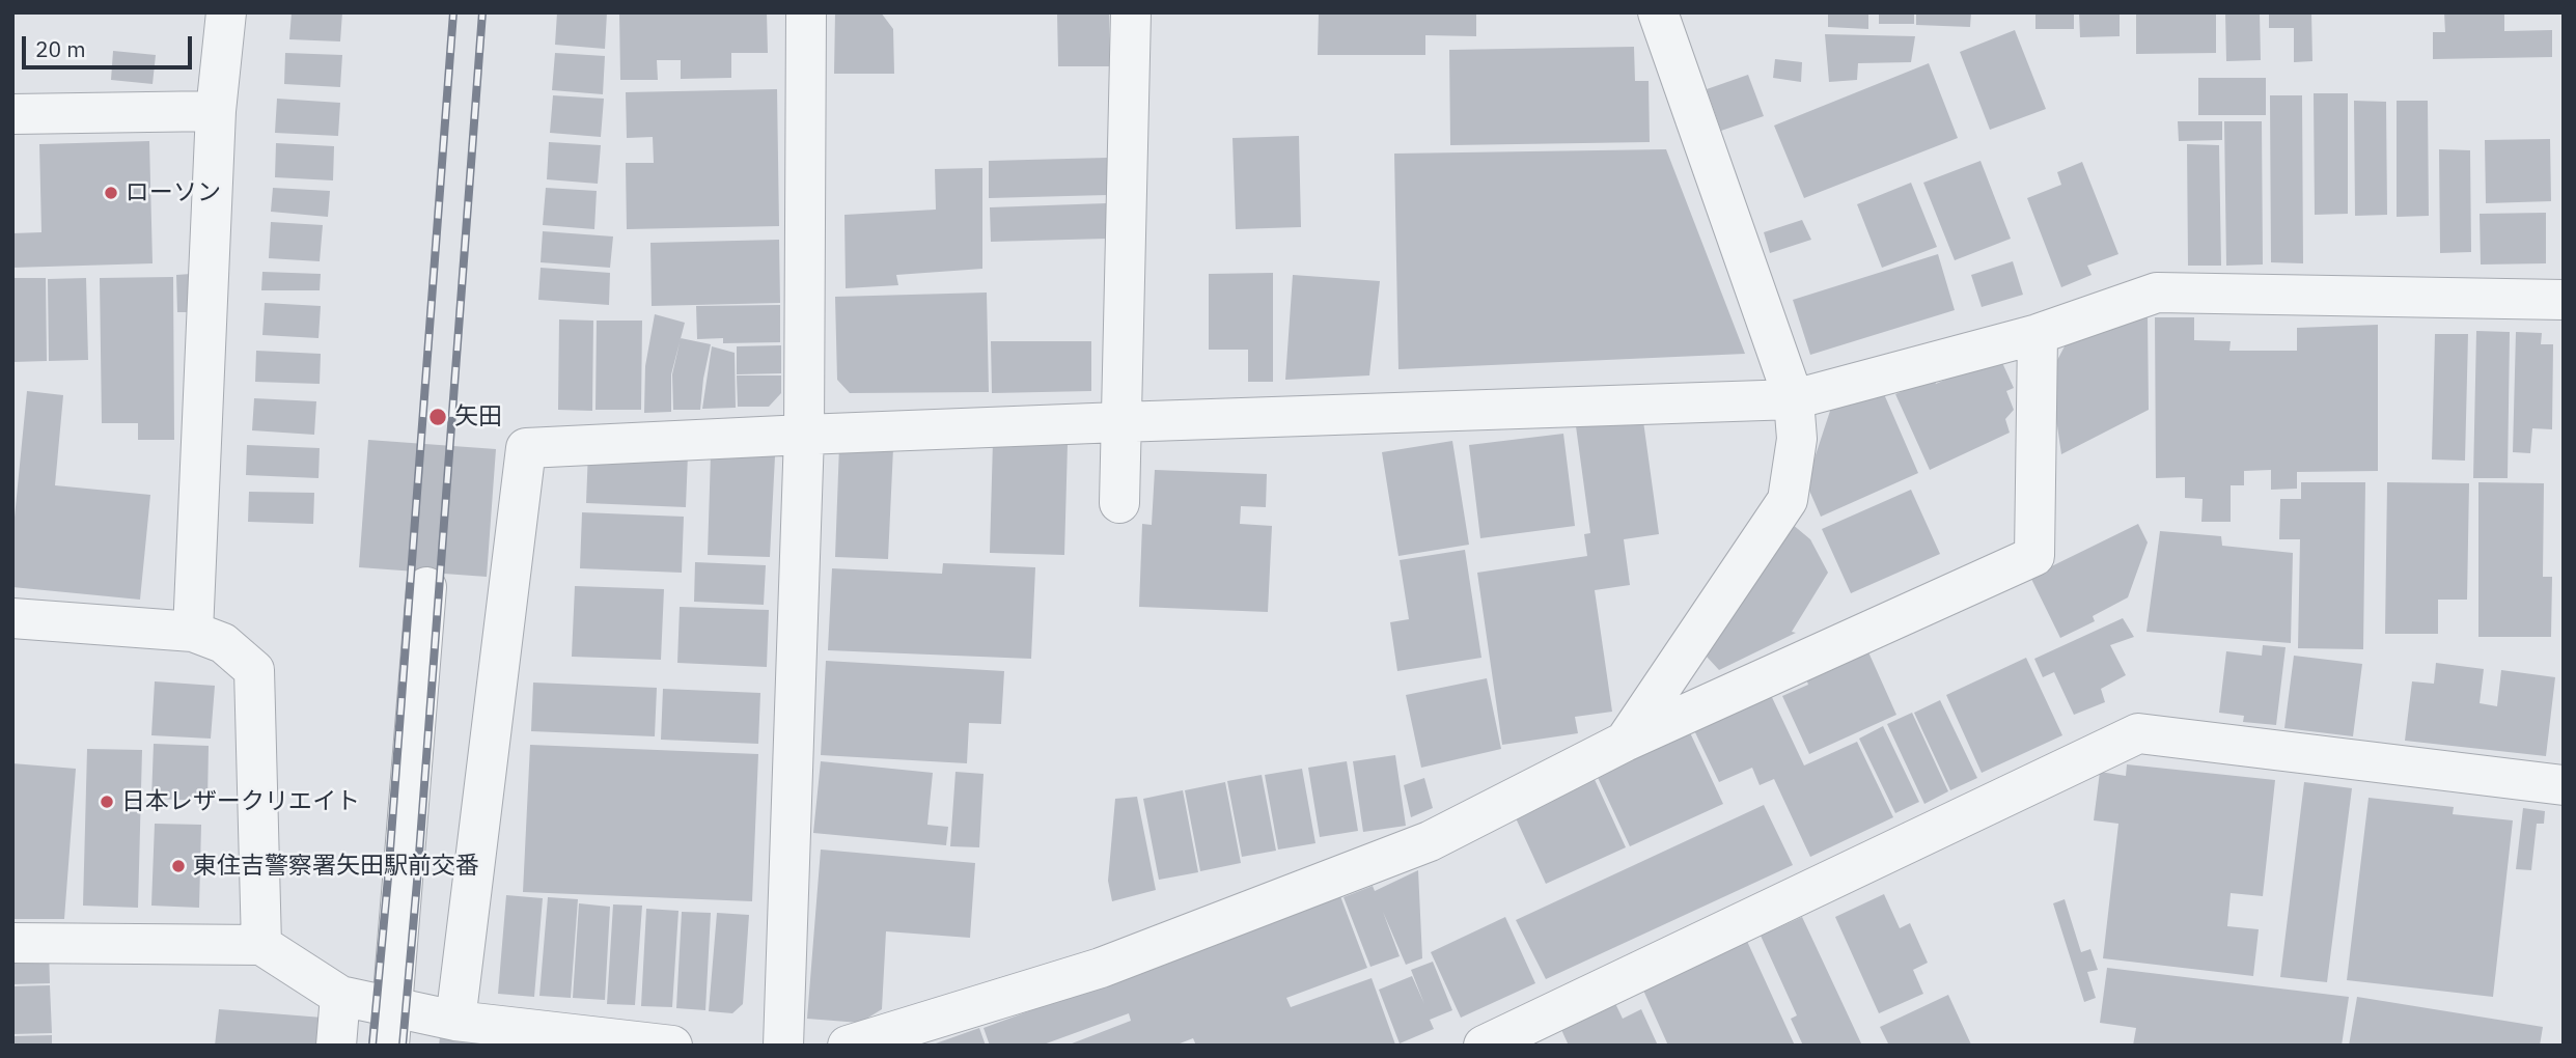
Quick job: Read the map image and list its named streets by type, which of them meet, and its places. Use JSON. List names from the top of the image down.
{
  "places": [
    "ローソン",
    "矢田",
    "日本レザークリエイト",
    "東住吉警察署矢田駅前交番"
  ],
  "scale_bar": "20 m"
}
